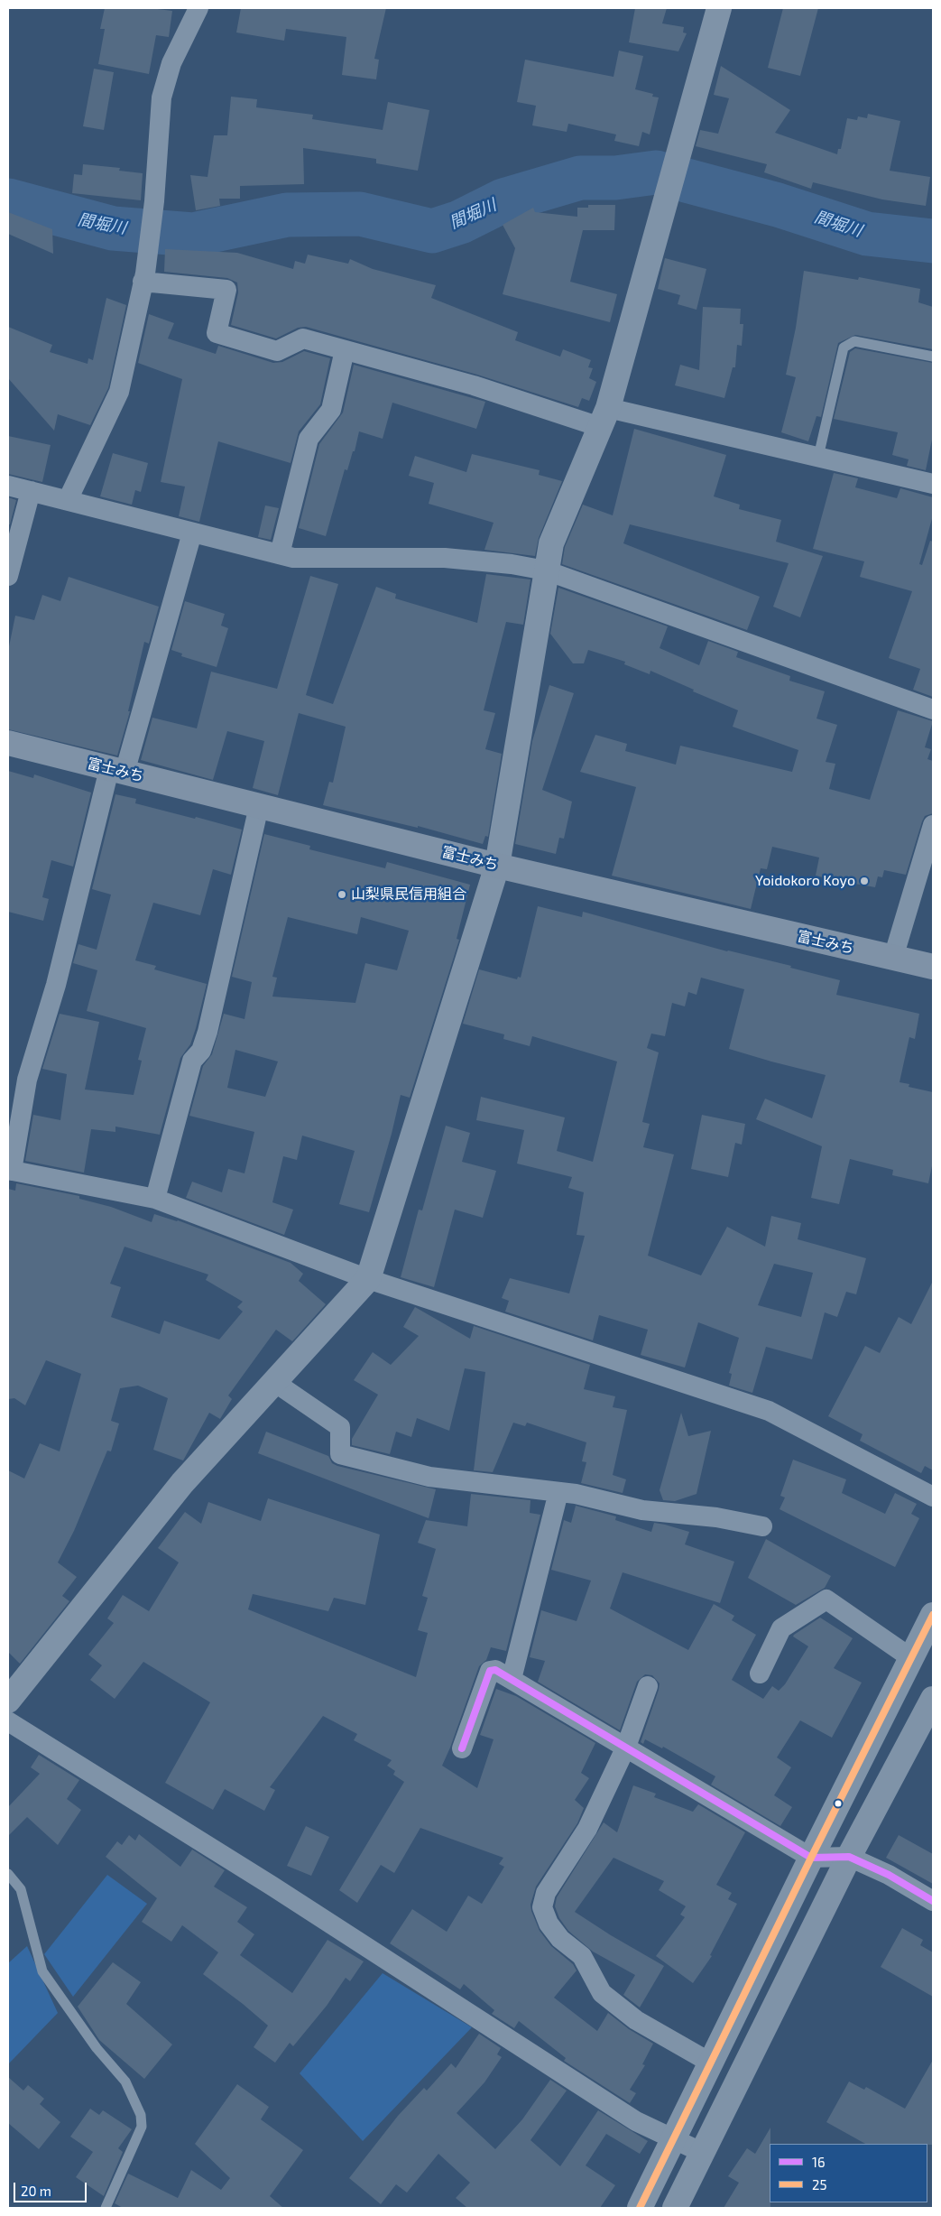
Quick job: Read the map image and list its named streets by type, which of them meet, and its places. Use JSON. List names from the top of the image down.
{
  "streets": {
    "highway": ["富士みち"]
  },
  "water": ["間堀川"],
  "places": ["Yoidokoro Koyo", "山梨県民信用組合"],
  "lines": ["transit line 25", "transit line 16"],
  "legend": ["16", "25"],
  "scale_bar": "20 m"
}
